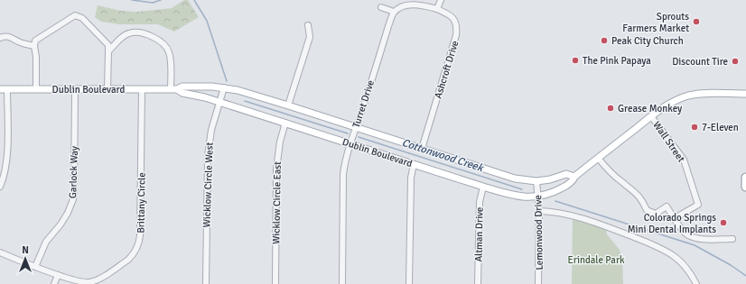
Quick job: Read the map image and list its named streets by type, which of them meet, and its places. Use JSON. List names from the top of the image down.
{
  "streets": {
    "main road": ["Dublin Boulevard"],
    "street": [
      "Ashcroft Drive",
      "Turret Drive",
      "Wall Street",
      "Garlock Way",
      "Wicklow Circle West",
      "Brittany Circle",
      "Wicklow Circle East",
      "Lemonwood Drive",
      "Altman Drive"
    ]
  },
  "crossings": [
    ["Ashcroft Drive", "Dublin Boulevard"],
    ["Dublin Boulevard", "Turret Drive"],
    ["Dublin Boulevard", "Wall Street"],
    ["Dublin Boulevard", "Garlock Way"],
    ["Dublin Boulevard", "Wicklow Circle West"],
    ["Dublin Boulevard", "Brittany Circle"],
    ["Dublin Boulevard", "Wicklow Circle East"],
    ["Dublin Boulevard", "Lemonwood Drive"],
    ["Dublin Boulevard", "Altman Drive"],
    ["Garlock Way", "Brittany Circle"]
  ],
  "water": ["Cottonwood Creek"],
  "parks": ["Erindale Park"],
  "places": [
    "Sprouts Farmers Market",
    "Peak City Church",
    "The Pink Papaya",
    "Discount Tire",
    "Grease Monkey",
    "7-Eleven",
    "Colorado Springs Mini Dental Implants"
  ],
  "north": "top"
}
